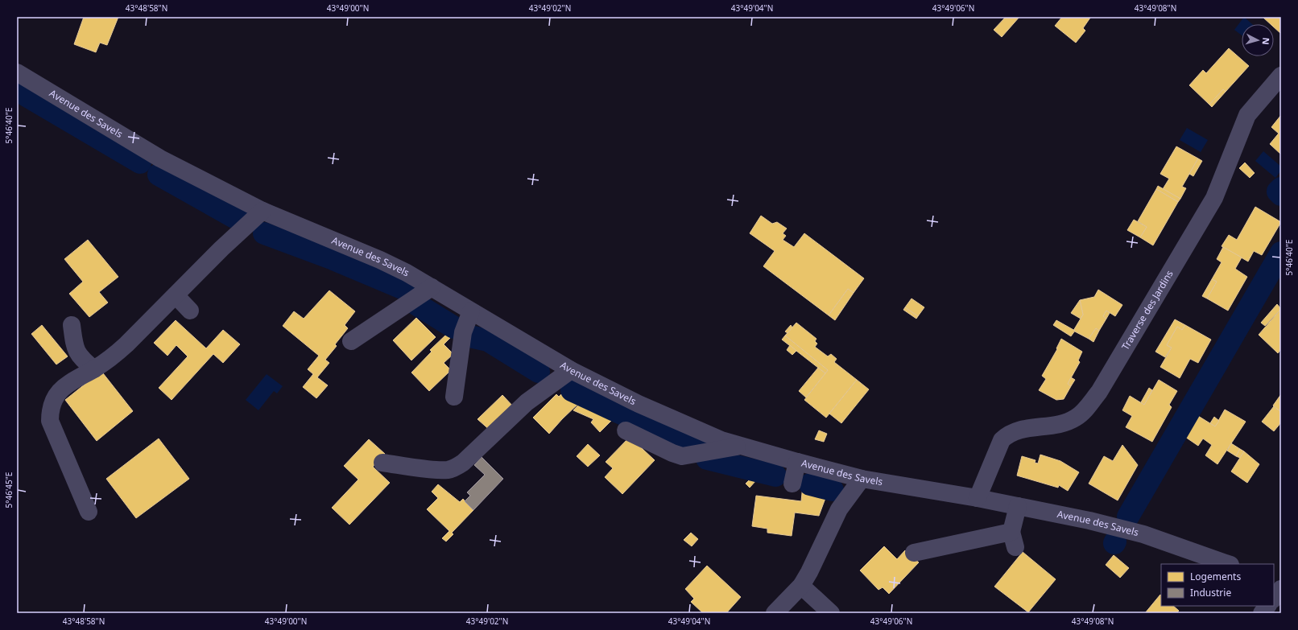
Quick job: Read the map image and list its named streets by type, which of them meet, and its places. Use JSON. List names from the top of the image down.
{
  "streets": {
    "street": ["Avenue des Savels", "Traverse des Jardins"]
  },
  "crossings": [
    ["Avenue des Savels", "Traverse des Jardins"]
  ],
  "legend": ["Logements", "Industrie"],
  "north": "right",
  "coordinates": [
    "43°48'58\"N",
    "43°49'00\"N",
    "43°49'02\"N",
    "43°49'04\"N",
    "43°49'06\"N",
    "43°49'08\"N",
    "5°46'40\"E",
    "5°46'45\"E"
  ]
}
